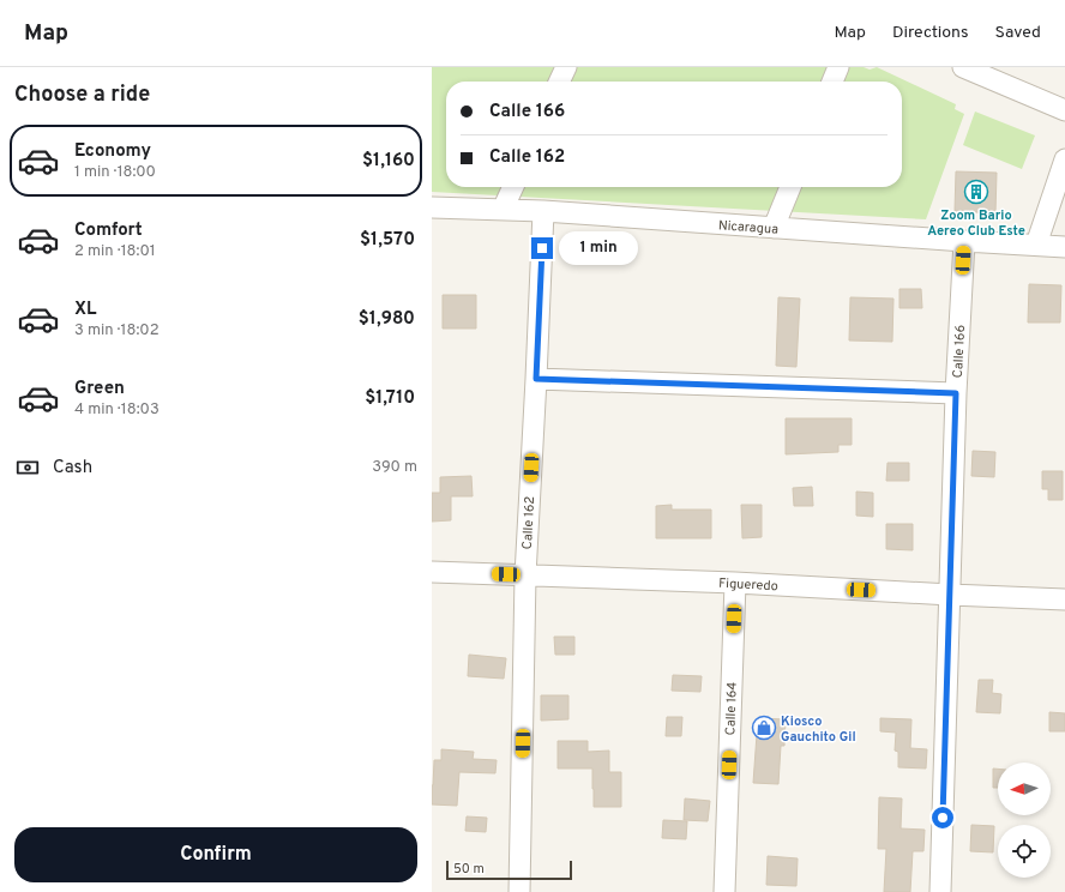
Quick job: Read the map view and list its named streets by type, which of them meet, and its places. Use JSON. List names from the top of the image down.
{
  "streets": {
    "street": [
      "Nicaragua",
      "Calle 166",
      "Calle 162",
      "Figueredo",
      "Calle 164"
    ]
  },
  "crossings": [
    ["Nicaragua", "Calle 166"],
    ["Nicaragua", "Calle 162"],
    ["Calle 166", "Figueredo"],
    ["Calle 162", "Figueredo"],
    ["Figueredo", "Calle 164"]
  ],
  "places": {
    "building": ["Zoom Bario Aereo Club Este"],
    "shop": ["Kiosco Gauchito Gil"]
  },
  "scale_bar": "50 m",
  "north": "left",
  "page": {
    "header": "Map",
    "nav": ["Map", "Directions", "Saved"],
    "heading": "Choose a ride",
    "banner": ["Calle 166", "Calle 162"],
    "list": [
      {
        "name": "Economy",
        "note": "1 min · 18:00",
        "value": "$1,160"
      },
      {
        "name": "Comfort",
        "note": "2 min · 18:01",
        "value": "$1,570"
      },
      {
        "name": "XL",
        "note": "3 min · 18:02",
        "value": "$1,980"
      },
      {
        "name": "Green",
        "note": "4 min · 18:03",
        "value": "$1,710"
      }
    ],
    "bubble": "1 min",
    "pay": ["Cash", "390 m"],
    "buttons": "Confirm",
    "scale": "50 m"
  }
}
